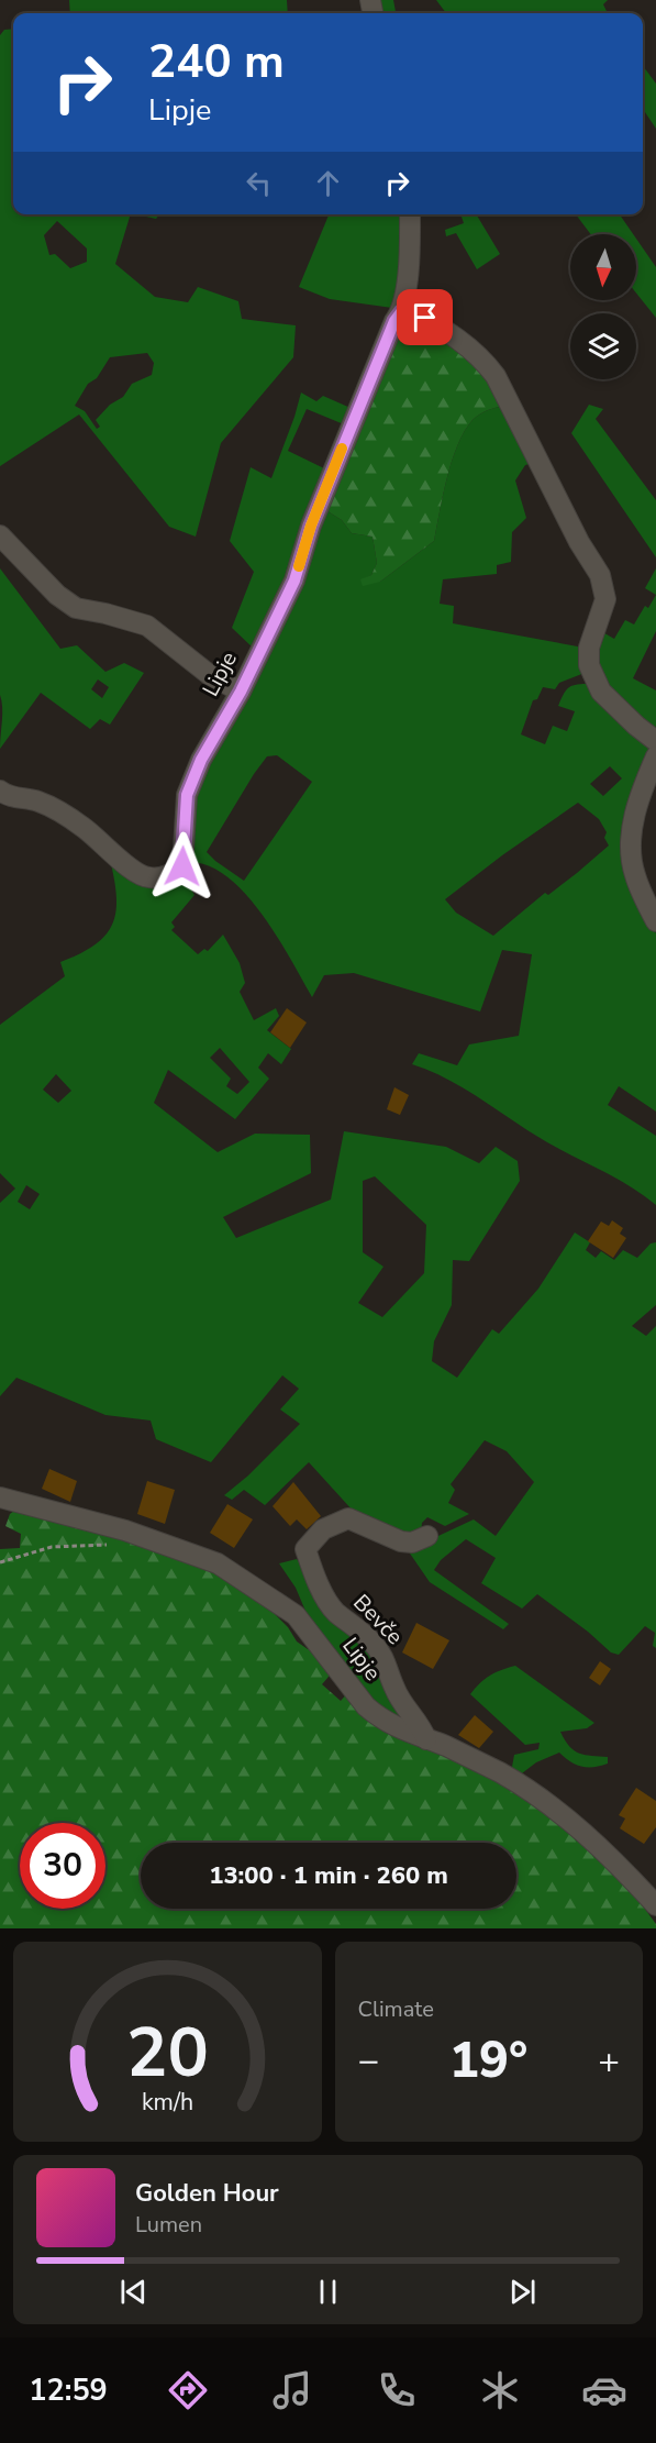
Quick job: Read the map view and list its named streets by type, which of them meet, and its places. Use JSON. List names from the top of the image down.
{
  "streets": {
    "street": ["Lipje", "Bevče"]
  },
  "crossings": [
    ["Lipje", "Bevče"]
  ],
  "north": "bottom",
  "page": {
    "turn": ["240 m", "Lipje"],
    "limit": "30",
    "trip": "13:00 · 1 min · 260 m",
    "tile": "Climate",
    "heat": ["−", "19°", "+"],
    "song": ["Golden Hour", "Lumen"],
    "tabs": "12:59",
    "gauge": ["20", "km/h"]
  }
}
